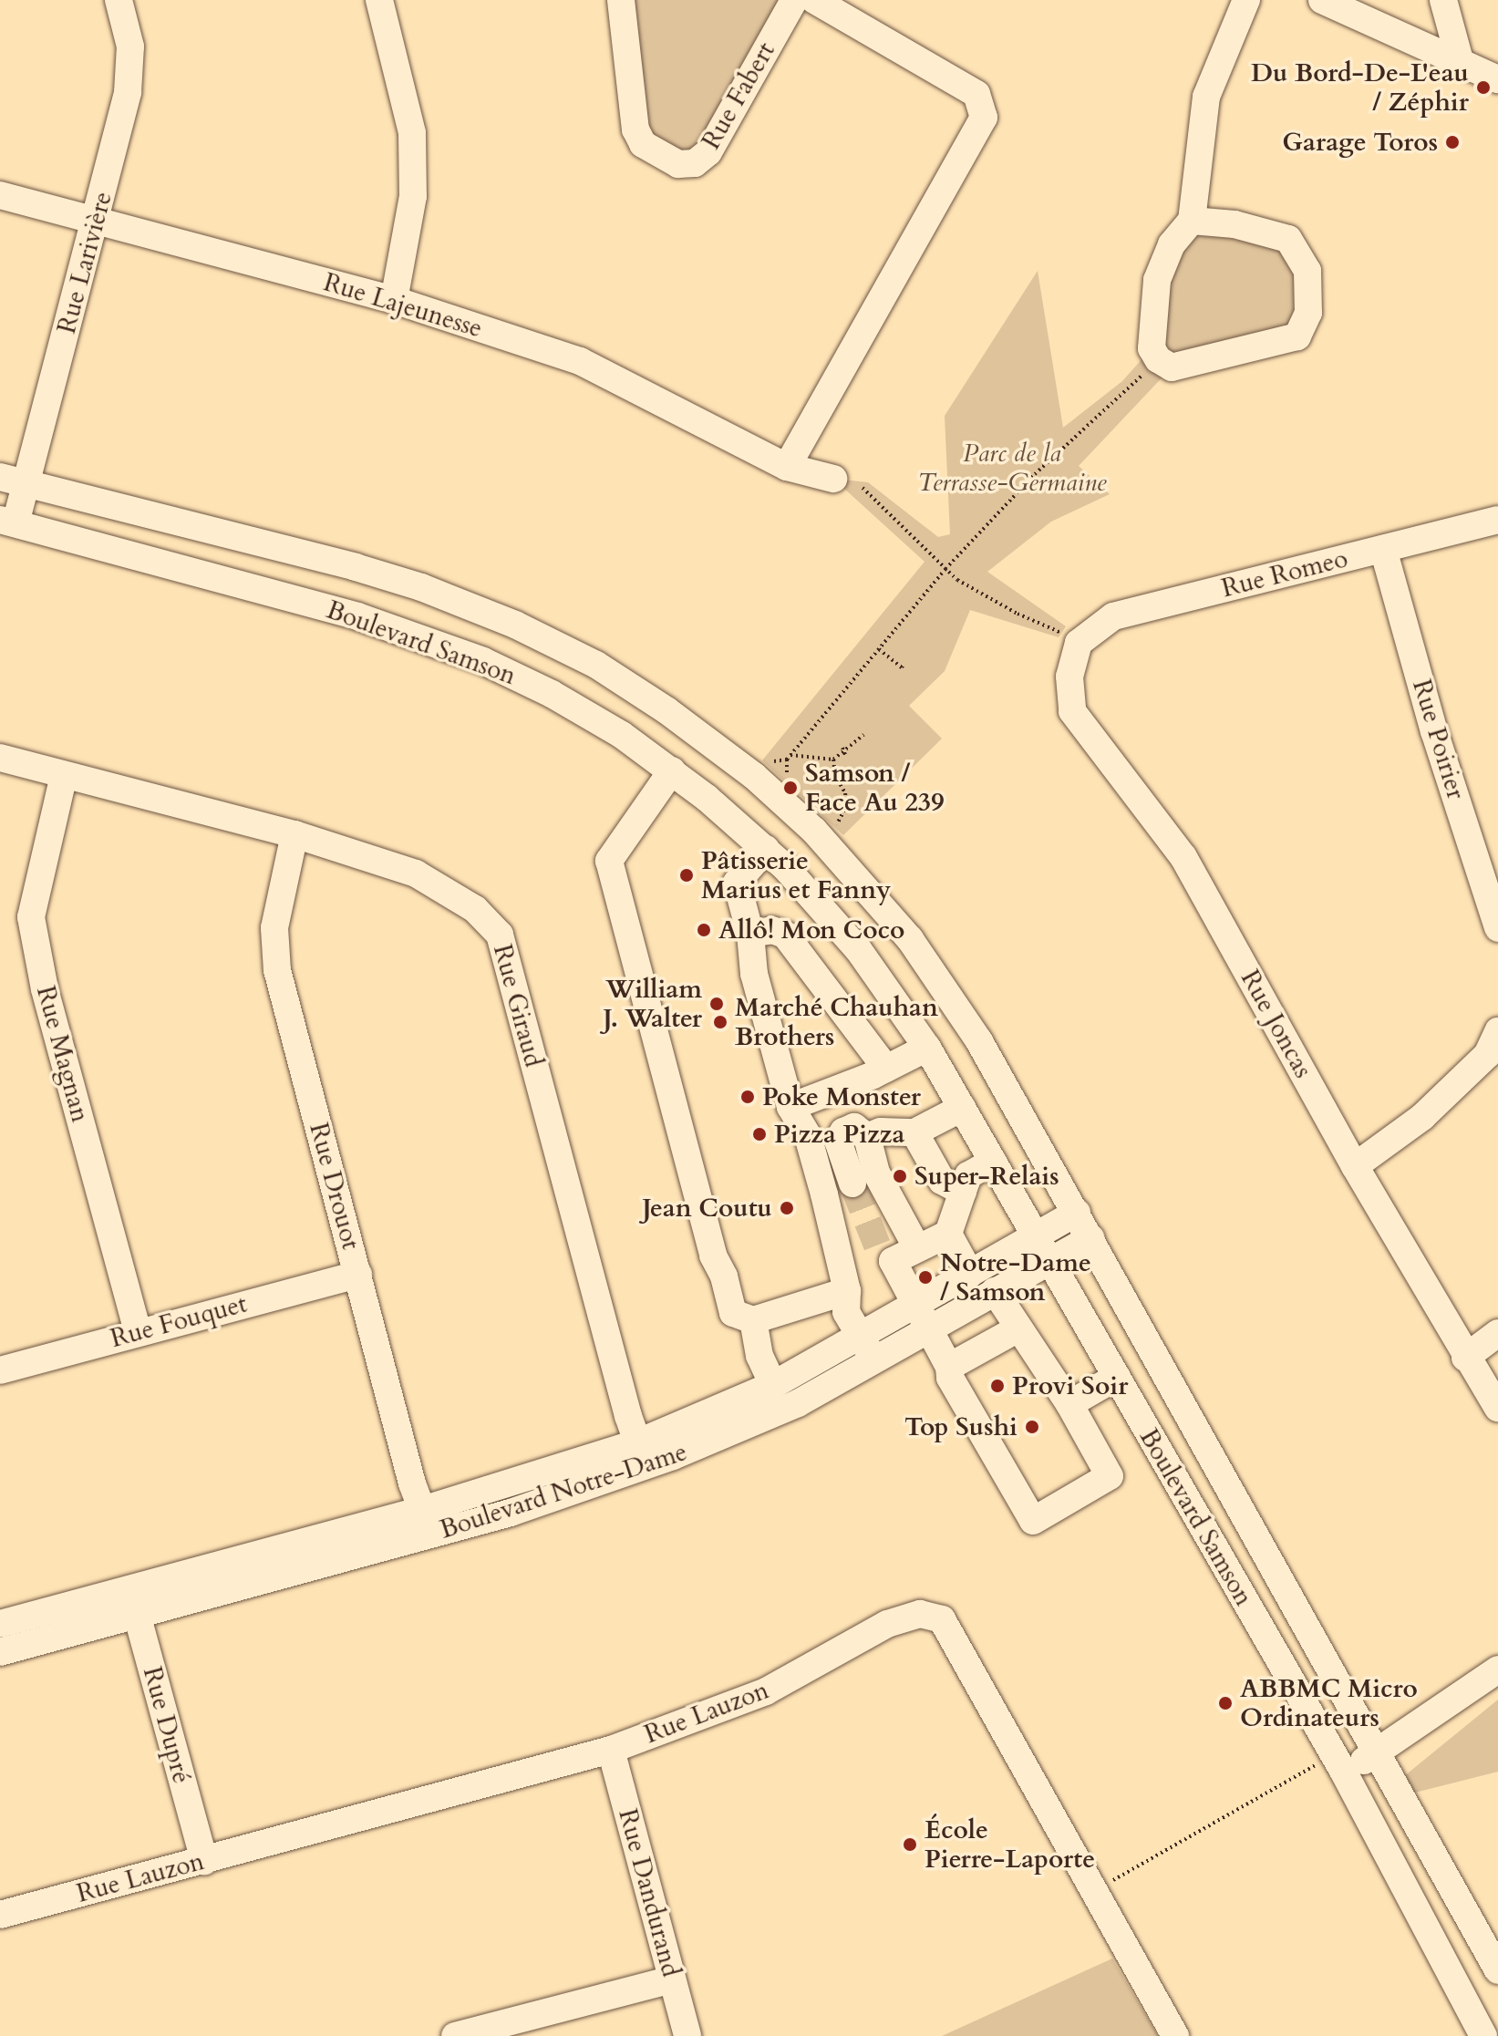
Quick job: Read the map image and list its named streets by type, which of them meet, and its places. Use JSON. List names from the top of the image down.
{
  "streets": {
    "street": [
      "Rue Fabert",
      "Rue Larivière",
      "Rue Lajeunesse",
      "Rue Romeo",
      "Boulevard Samson",
      "Rue Poirier",
      "Rue Giraud",
      "Rue Joncas",
      "Rue Magnan",
      "Rue Drouot",
      "Rue Fouquet",
      "Boulevard Notre-Dame",
      "Rue Lauzon",
      "Rue Dupré",
      "Rue Dandurand"
    ]
  },
  "crossings": [
    ["Rue Larivière", "Rue Lajeunesse"],
    ["Rue Larivière", "Boulevard Samson"],
    ["Rue Romeo", "Rue Poirier"],
    ["Rue Romeo", "Rue Joncas"],
    ["Boulevard Samson", "Boulevard Notre-Dame"],
    ["Rue Giraud", "Rue Magnan"],
    ["Rue Giraud", "Rue Drouot"],
    ["Rue Giraud", "Boulevard Notre-Dame"],
    ["Rue Magnan", "Rue Fouquet"],
    ["Rue Drouot", "Rue Fouquet"],
    ["Rue Drouot", "Boulevard Notre-Dame"],
    ["Boulevard Notre-Dame", "Rue Dupré"],
    ["Rue Lauzon", "Rue Dupré"],
    ["Rue Lauzon", "Rue Dandurand"]
  ],
  "parks": ["Parc de la Terrasse-Germaine"],
  "places": [
    "Du Bord-De-L'eau / Zéphir",
    "Garage Toros",
    "Samson / Face Au 239",
    "Pâtisserie Marius et Fanny",
    "Allô! Mon Coco",
    "William J. Walter",
    "Marché Chauhan Brothers",
    "Poke Monster",
    "Pizza Pizza",
    "Super-Relais",
    "Jean Coutu",
    "Notre-Dame / Samson",
    "Provi Soir",
    "Top Sushi",
    "ABBMC Micro Ordinateurs",
    "École Pierre-Laporte"
  ]
}
